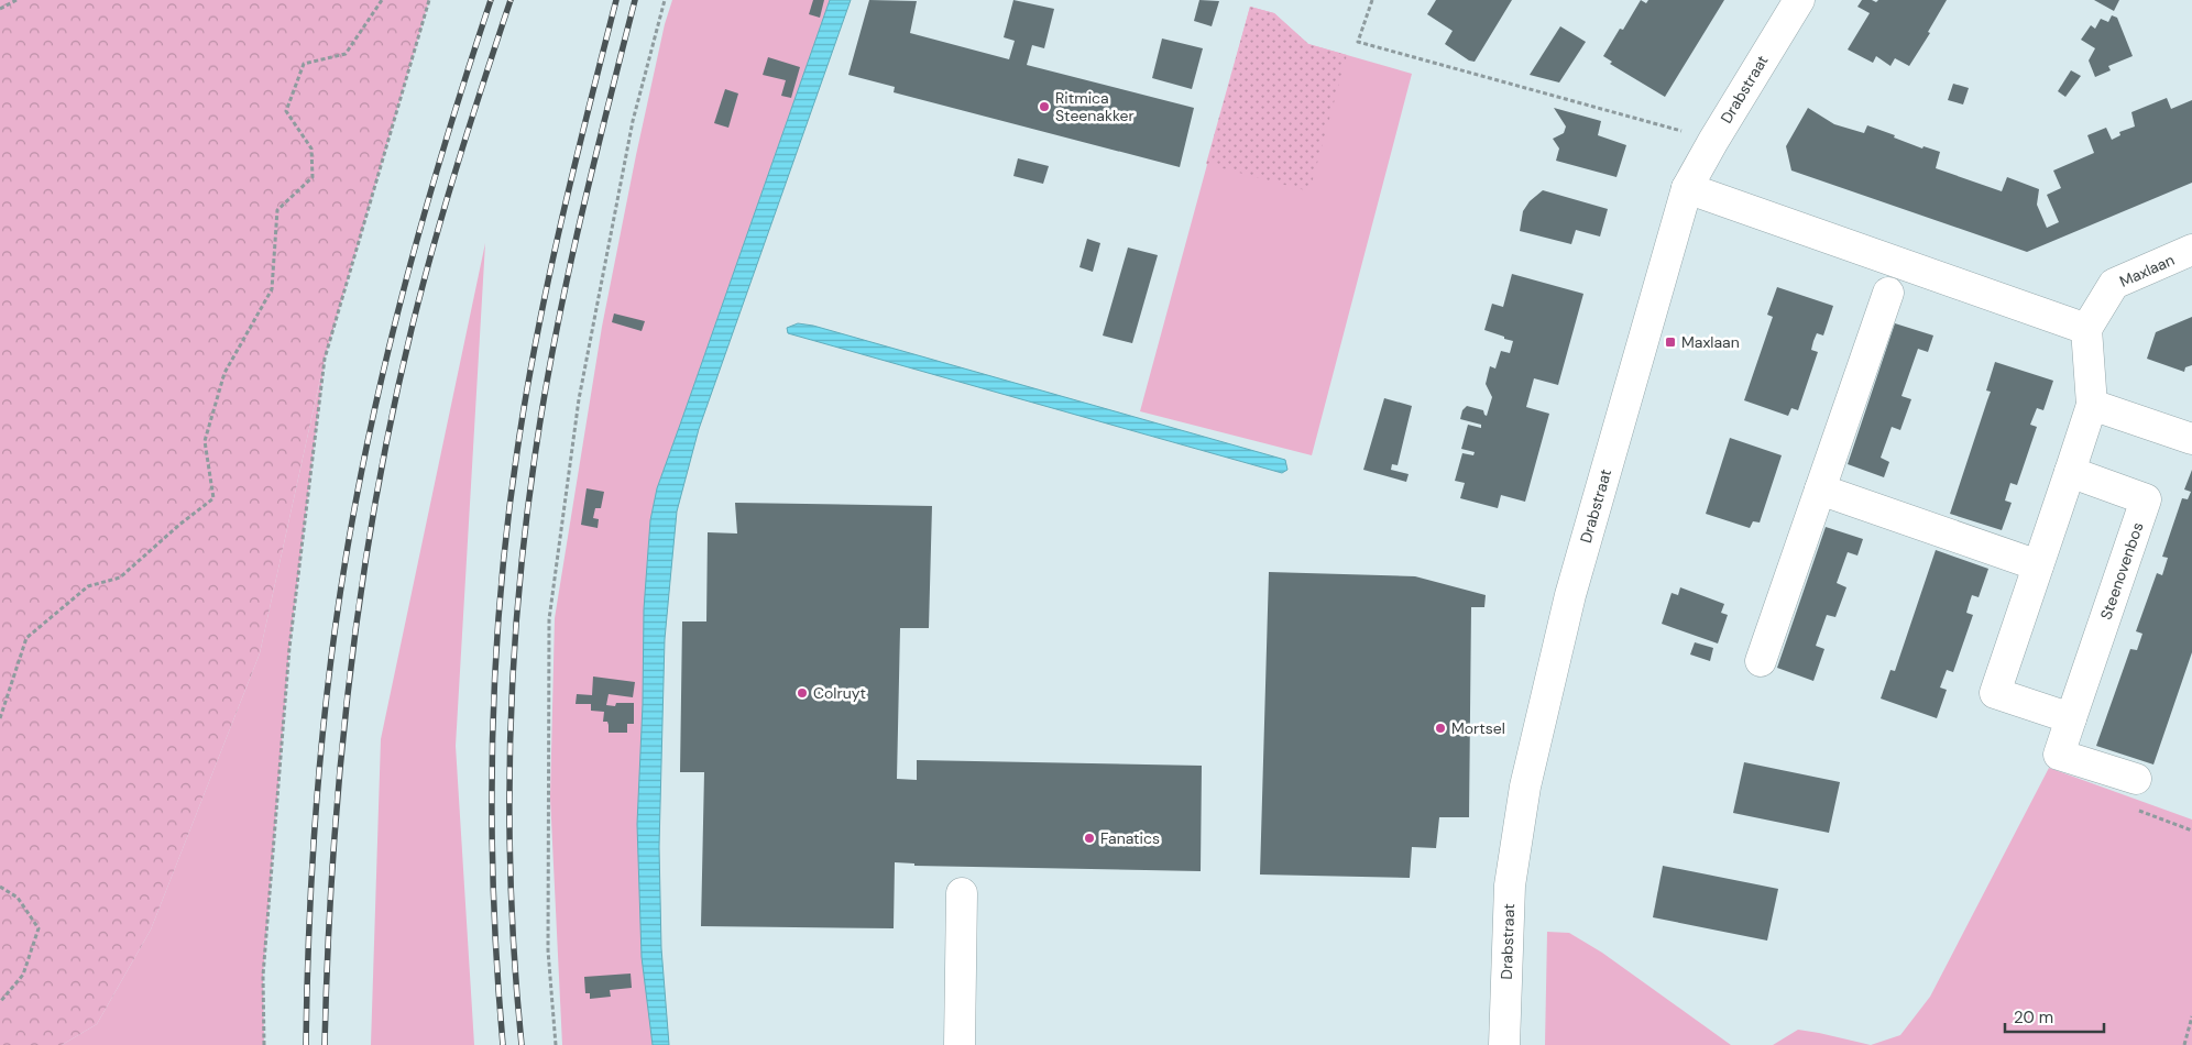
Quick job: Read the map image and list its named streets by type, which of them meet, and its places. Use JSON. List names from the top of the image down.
{
  "streets": {
    "street": ["Drabstraat", "Maxlaan", "Steenovenbos"]
  },
  "places": {
    "other": [
      "Ritmica Steenakker",
      "Colruyt",
      "Mortsel",
      "Fanatics"
    ],
    "transit": ["Maxlaan"]
  },
  "scale_bar": "20 m"
}
